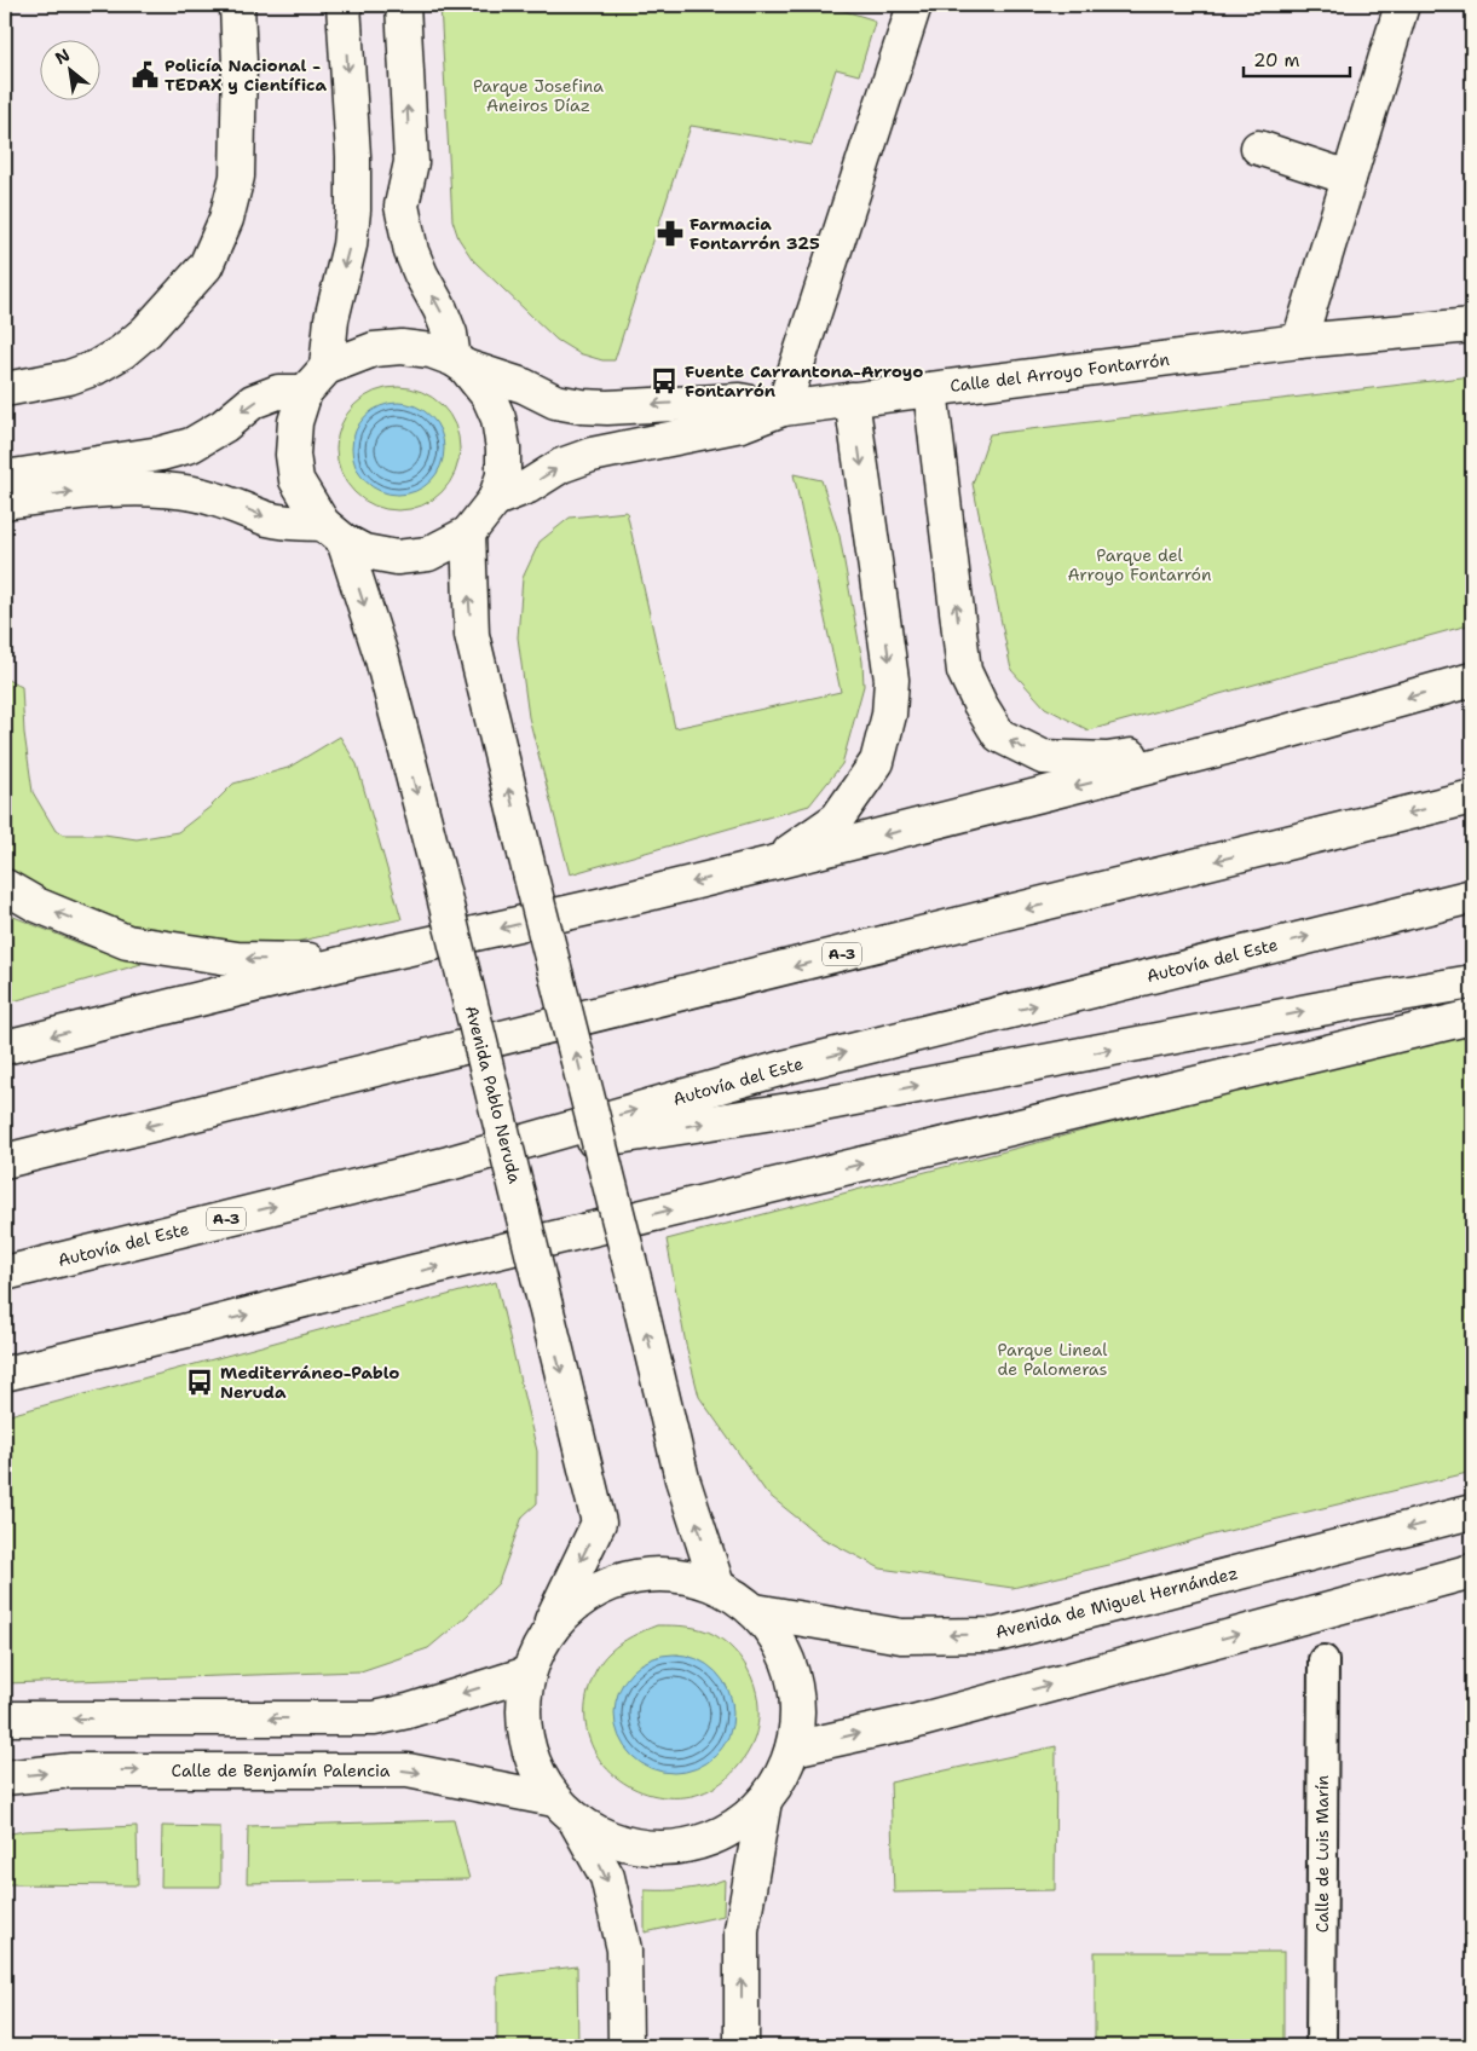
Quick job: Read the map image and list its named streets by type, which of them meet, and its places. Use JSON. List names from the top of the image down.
{
  "streets": {
    "main road": [
      "Calle del Arroyo Fontarrón",
      "A-3",
      "Autovía del Este",
      "Avenida Pablo Neruda",
      "Avenida de Miguel Hernández",
      "Calle de Benjamín Palencia"
    ],
    "street": ["Calle de Luis Marín"]
  },
  "crossings": [
    ["Calle del Arroyo Fontarrón", "Avenida Pablo Neruda"]
  ],
  "parks": ["Parque Josefina Aneiros Díaz", "Parque del Arroyo Fontarrón", "Parque Lineal de Palomeras"],
  "places": {
    "public building": ["Policía Nacional - TEDAX y Científica"],
    "pharmacy": ["Farmacia Fontarrón 325"],
    "bus stop": ["Fuente Carrantona-Arroyo Fontarrón", "Mediterráneo-Pablo Neruda"]
  },
  "scale_bar": "20 m",
  "north": "top left"
}
